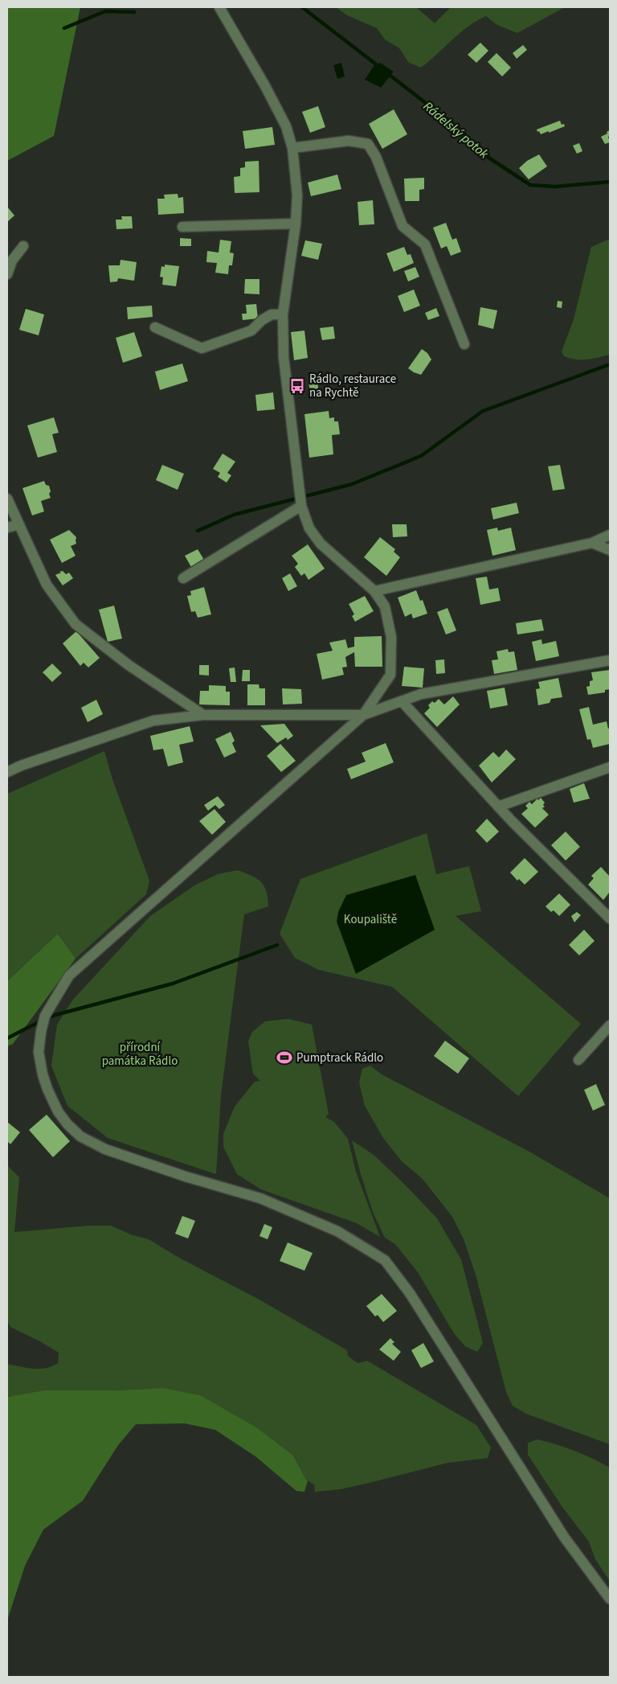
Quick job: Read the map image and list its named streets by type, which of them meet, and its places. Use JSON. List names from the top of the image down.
{
  "water": ["Rádelský potok"],
  "parks": ["Koupaliště", "přírodní památka Rádlo"],
  "places": {
    "bus stop": ["Rádlo, restaurace na Rychtě"],
    "sports": ["Pumptrack Rádlo"]
  }
}
